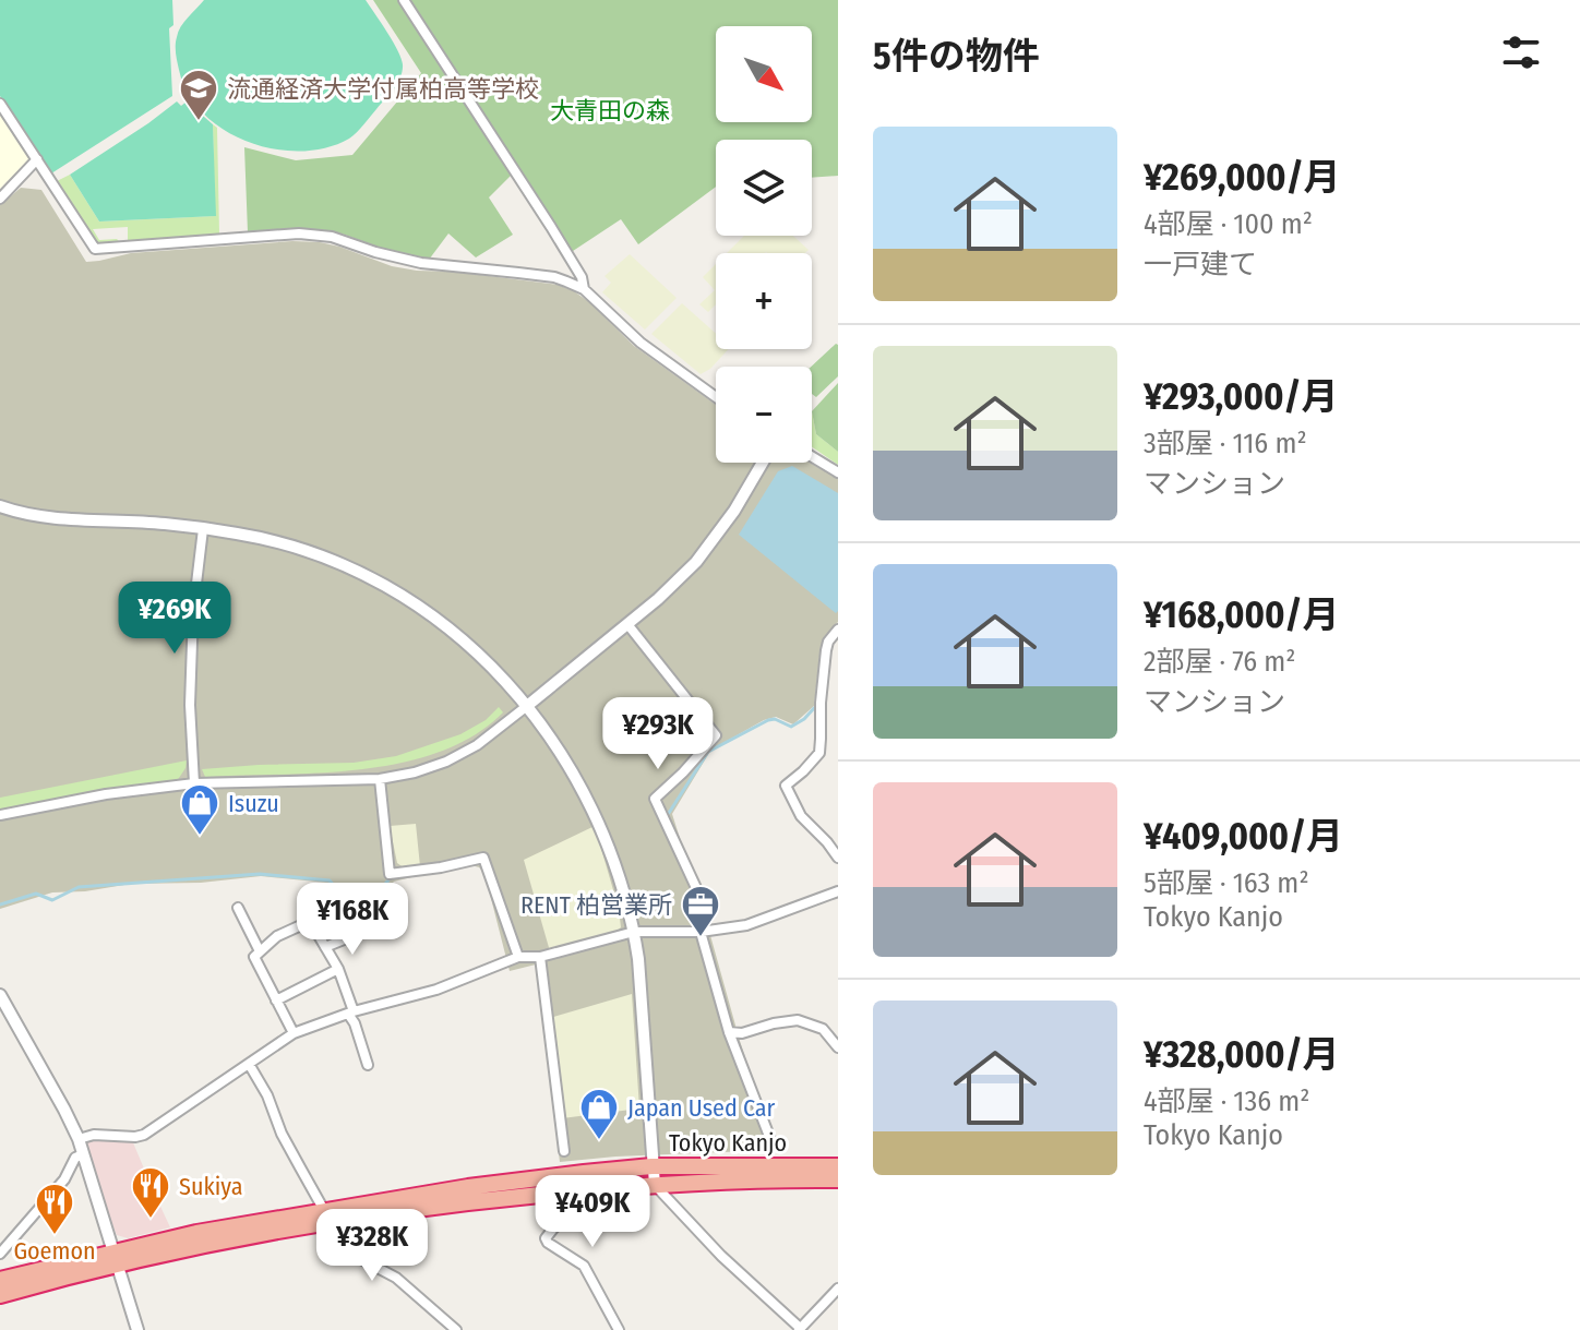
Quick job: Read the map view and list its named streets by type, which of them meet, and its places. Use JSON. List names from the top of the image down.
{
  "streets": {
    "highway": ["Tokyo Kanjo"]
  },
  "parks": ["大青田の森"],
  "places": {
    "school or university": ["流通経済大学付属柏高等学校"],
    "shop": ["Isuzu", "Japan Used Car"],
    "office": ["RENT 柏営業所"],
    "restaurant": ["Sukiya", "Goemon"]
  },
  "north": "bottom right",
  "page": {
    "heading": "5件の物件",
    "map_buttons": ["+", "−"],
    "list": [
      {
        "name": "¥269,000/月",
        "note": "4部屋 · 100 m² · 一戸建て"
      },
      {
        "name": "¥293,000/月",
        "note": "3部屋 · 116 m² · マンション"
      },
      {
        "name": "¥168,000/月",
        "note": "2部屋 · 76 m² · マンション"
      },
      {
        "name": "¥409,000/月",
        "note": "5部屋 · 163 m² · Tokyo Kanjo"
      },
      {
        "name": "¥328,000/月",
        "note": "4部屋 · 136 m² · Tokyo Kanjo"
      }
    ],
    "price": [
      "¥269K",
      "¥293K",
      "¥168K",
      "¥409K",
      "¥328K"
    ]
  }
}
